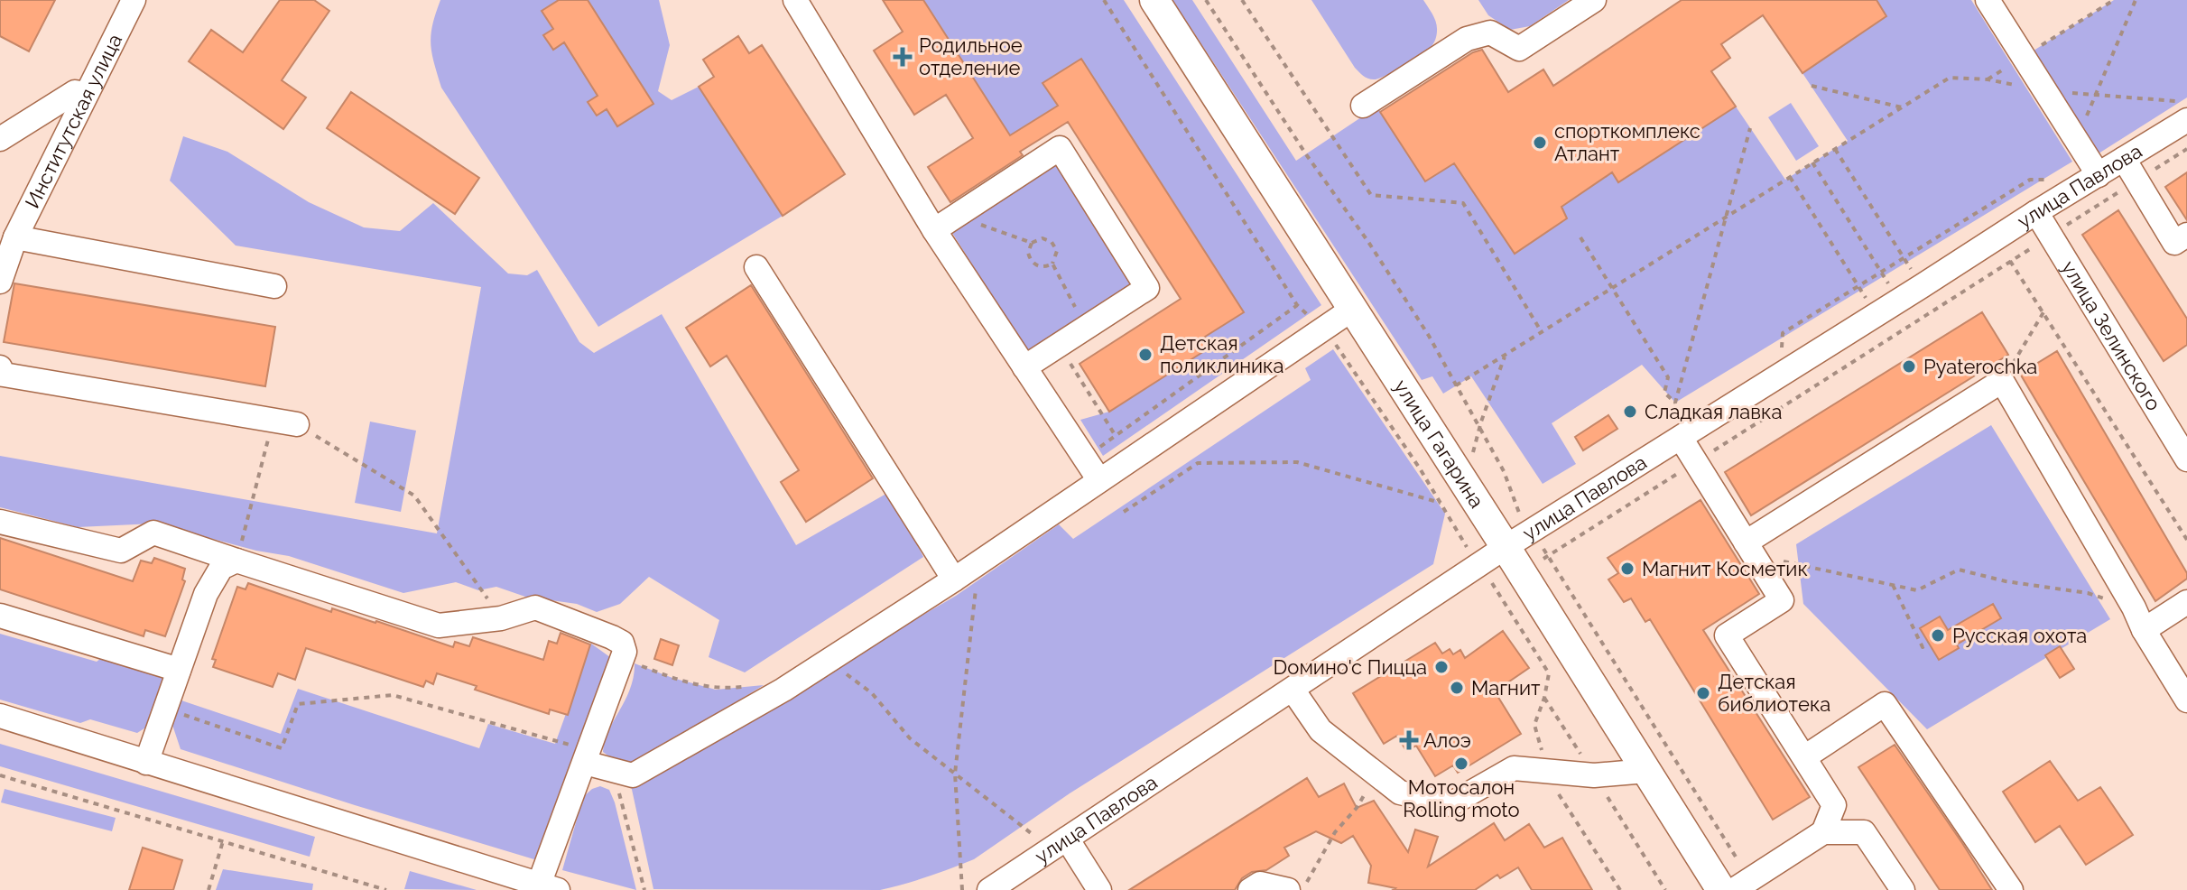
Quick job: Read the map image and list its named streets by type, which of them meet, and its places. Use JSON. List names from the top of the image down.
{
  "streets": {
    "main road": ["улица Гагарина"],
    "street": ["Институтская улица", "улица Павлова", "улица Зелинского"]
  },
  "crossings": [
    ["улица Павлова", "улица Зелинского"],
    ["улица Павлова", "улица Гагарина"]
  ],
  "places": {
    "health": ["Родильное отделение", "Алоэ"],
    "other": [
      "спорткомплекс Атлант",
      "Детская поликлиника",
      "Pyaterochka",
      "Сладкая лавка",
      "Магнит Косметик",
      "Русская охота",
      "Doмино'с Пицца",
      "Магнит",
      "Детская библиотека",
      "Мотосалон Rolling moto"
    ]
  }
}
